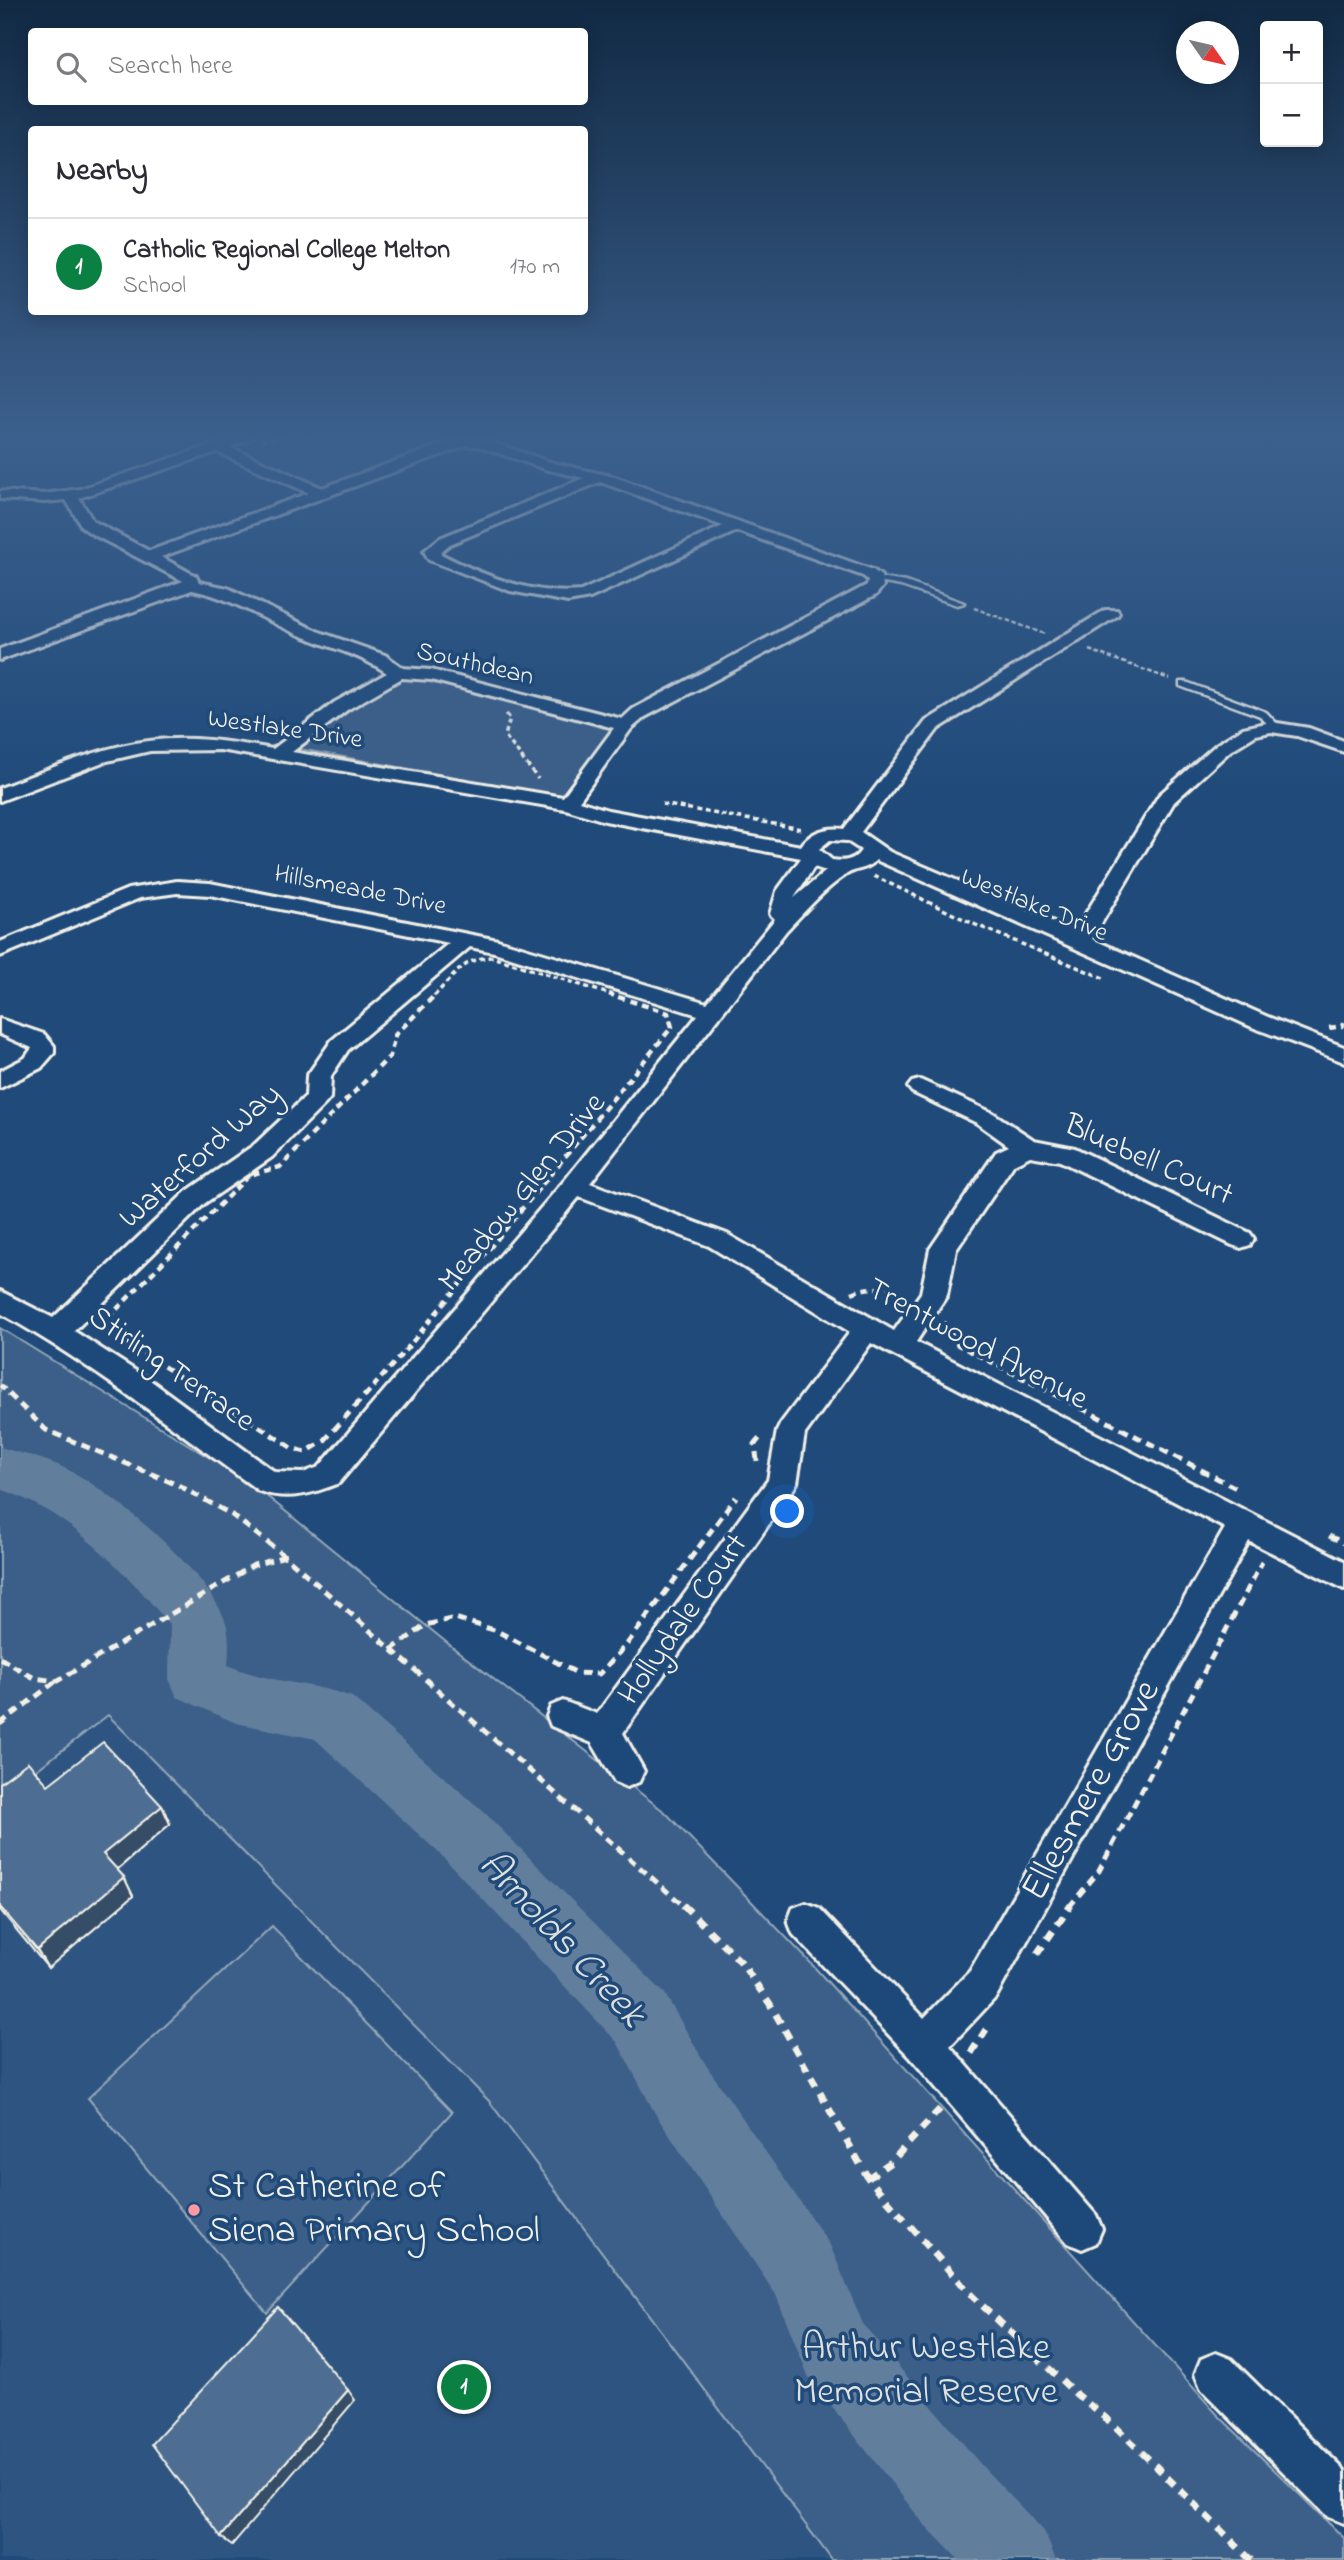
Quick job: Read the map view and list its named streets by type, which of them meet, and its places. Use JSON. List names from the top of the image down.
{
  "streets": {
    "street": [
      "Southdean",
      "Westlake Drive",
      "Hillsmeade Drive",
      "Waterford Way",
      "Bluebell Court",
      "Meadow Glen Drive",
      "Trentwood Avenue",
      "Stirling Terrace",
      "Hollydale Court",
      "Ellesmere Grove"
    ]
  },
  "crossings": [
    ["Westlake Drive", "Meadow Glen Drive"],
    ["Hillsmeade Drive", "Waterford Way"],
    ["Hillsmeade Drive", "Meadow Glen Drive"],
    ["Waterford Way", "Stirling Terrace"],
    ["Bluebell Court", "Trentwood Avenue"],
    ["Meadow Glen Drive", "Trentwood Avenue"],
    ["Meadow Glen Drive", "Stirling Terrace"],
    ["Trentwood Avenue", "Hollydale Court"],
    ["Trentwood Avenue", "Ellesmere Grove"]
  ],
  "water": ["Arnolds Creek"],
  "parks": ["Arthur Westlake Memorial Reserve"],
  "places": ["St Catherine of Siena Primary School"],
  "north": "bottom right",
  "page": {
    "map_buttons": ["+", "−"],
    "search": "Search here",
    "heading": "Nearby",
    "list": [
      {
        "mark": "1",
        "name": "Catholic Regional College Melton",
        "note": "School",
        "value": "170 m"
      }
    ],
    "pins": "1"
  }
}
